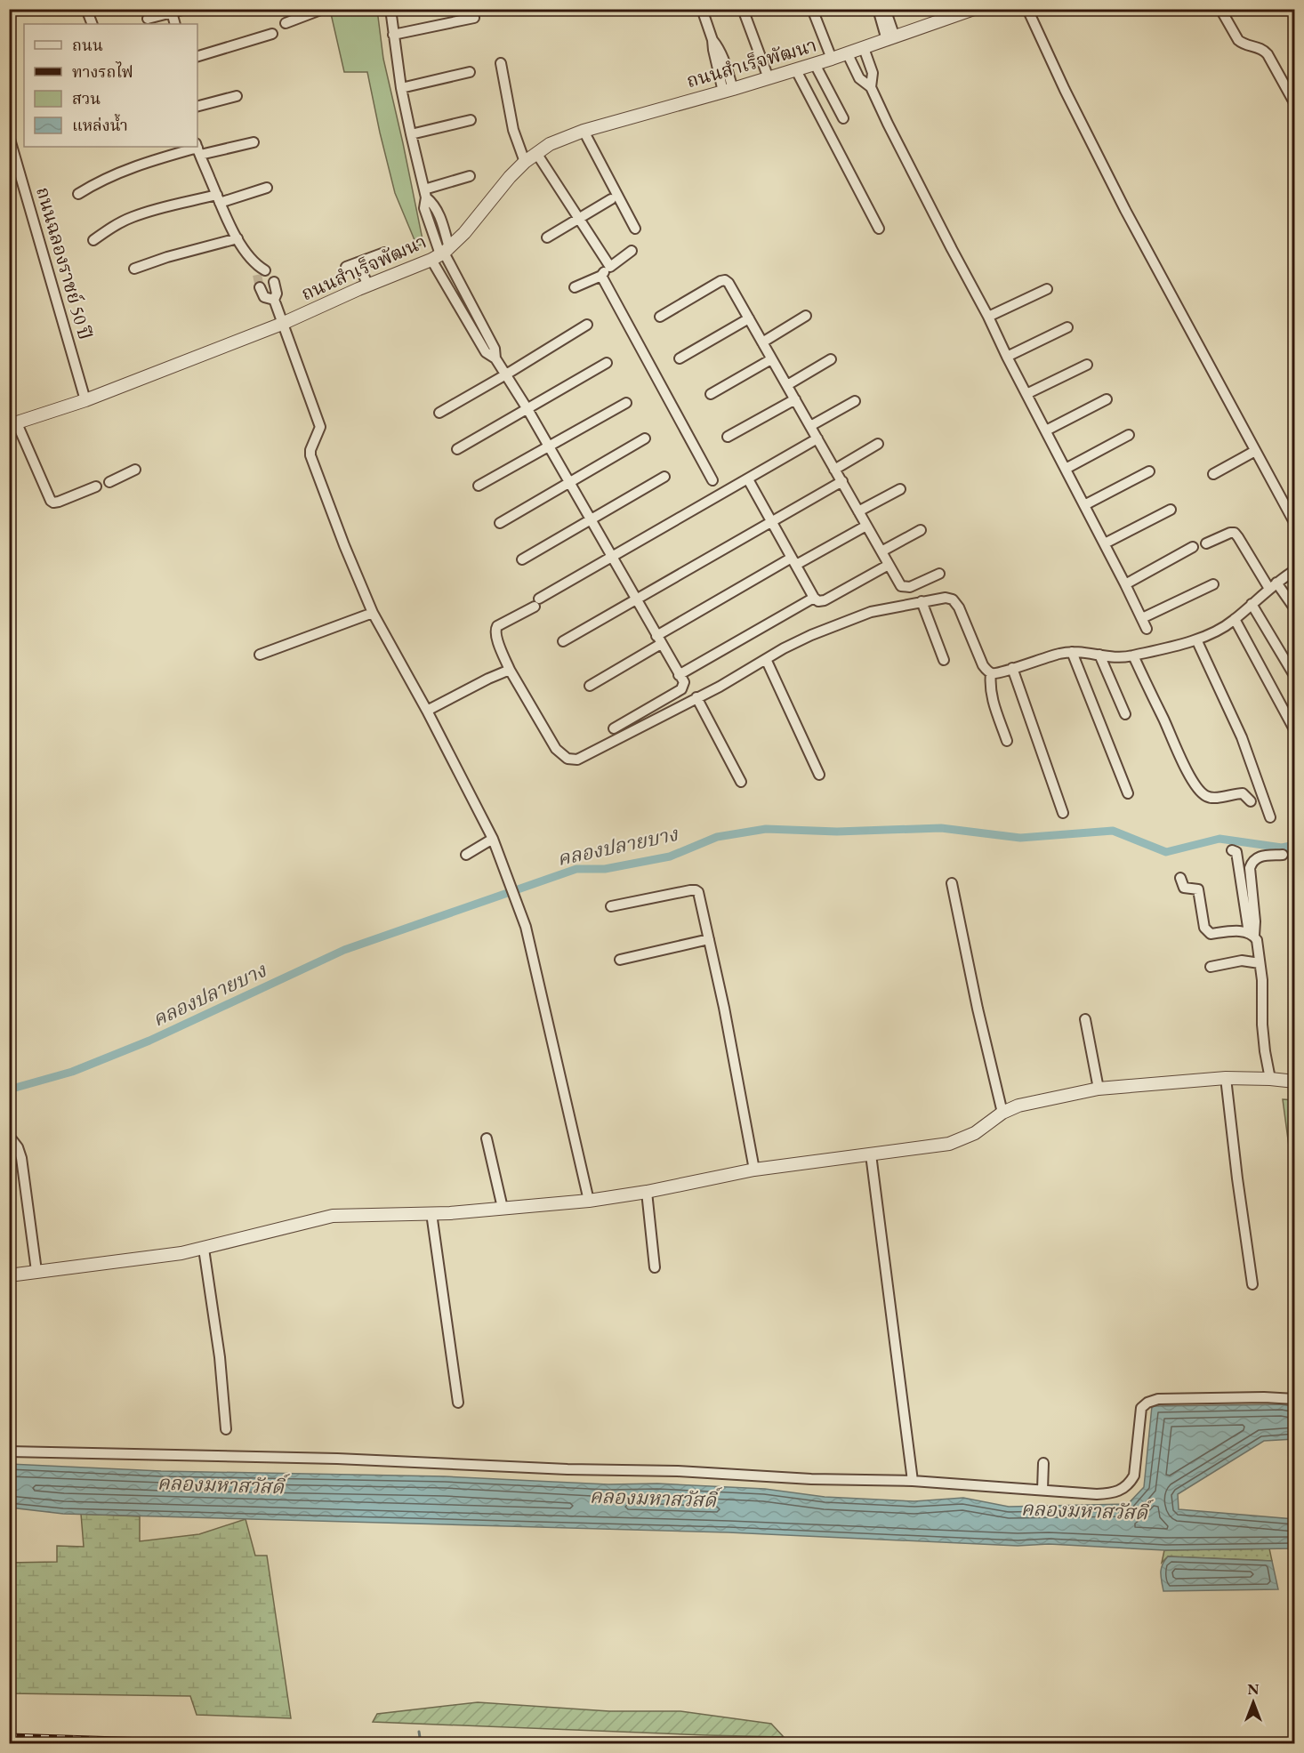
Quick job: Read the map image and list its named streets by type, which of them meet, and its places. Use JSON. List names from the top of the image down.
{
  "streets": {
    "street": ["ถนนสำเร็จพัฒนา", "ถนนฉลองราชย์ 50 ปี"]
  },
  "crossings": [
    ["ถนนสำเร็จพัฒนา", "ถนนฉลองราชย์ 50 ปี"]
  ],
  "water": ["คลองปลายบาง", "คลองมหาสวัสดิ์"],
  "legend": [
    "ถนน",
    "ทางรถไฟ",
    "สวน",
    "แหล่งน้ำ"
  ],
  "north": "top"
}
